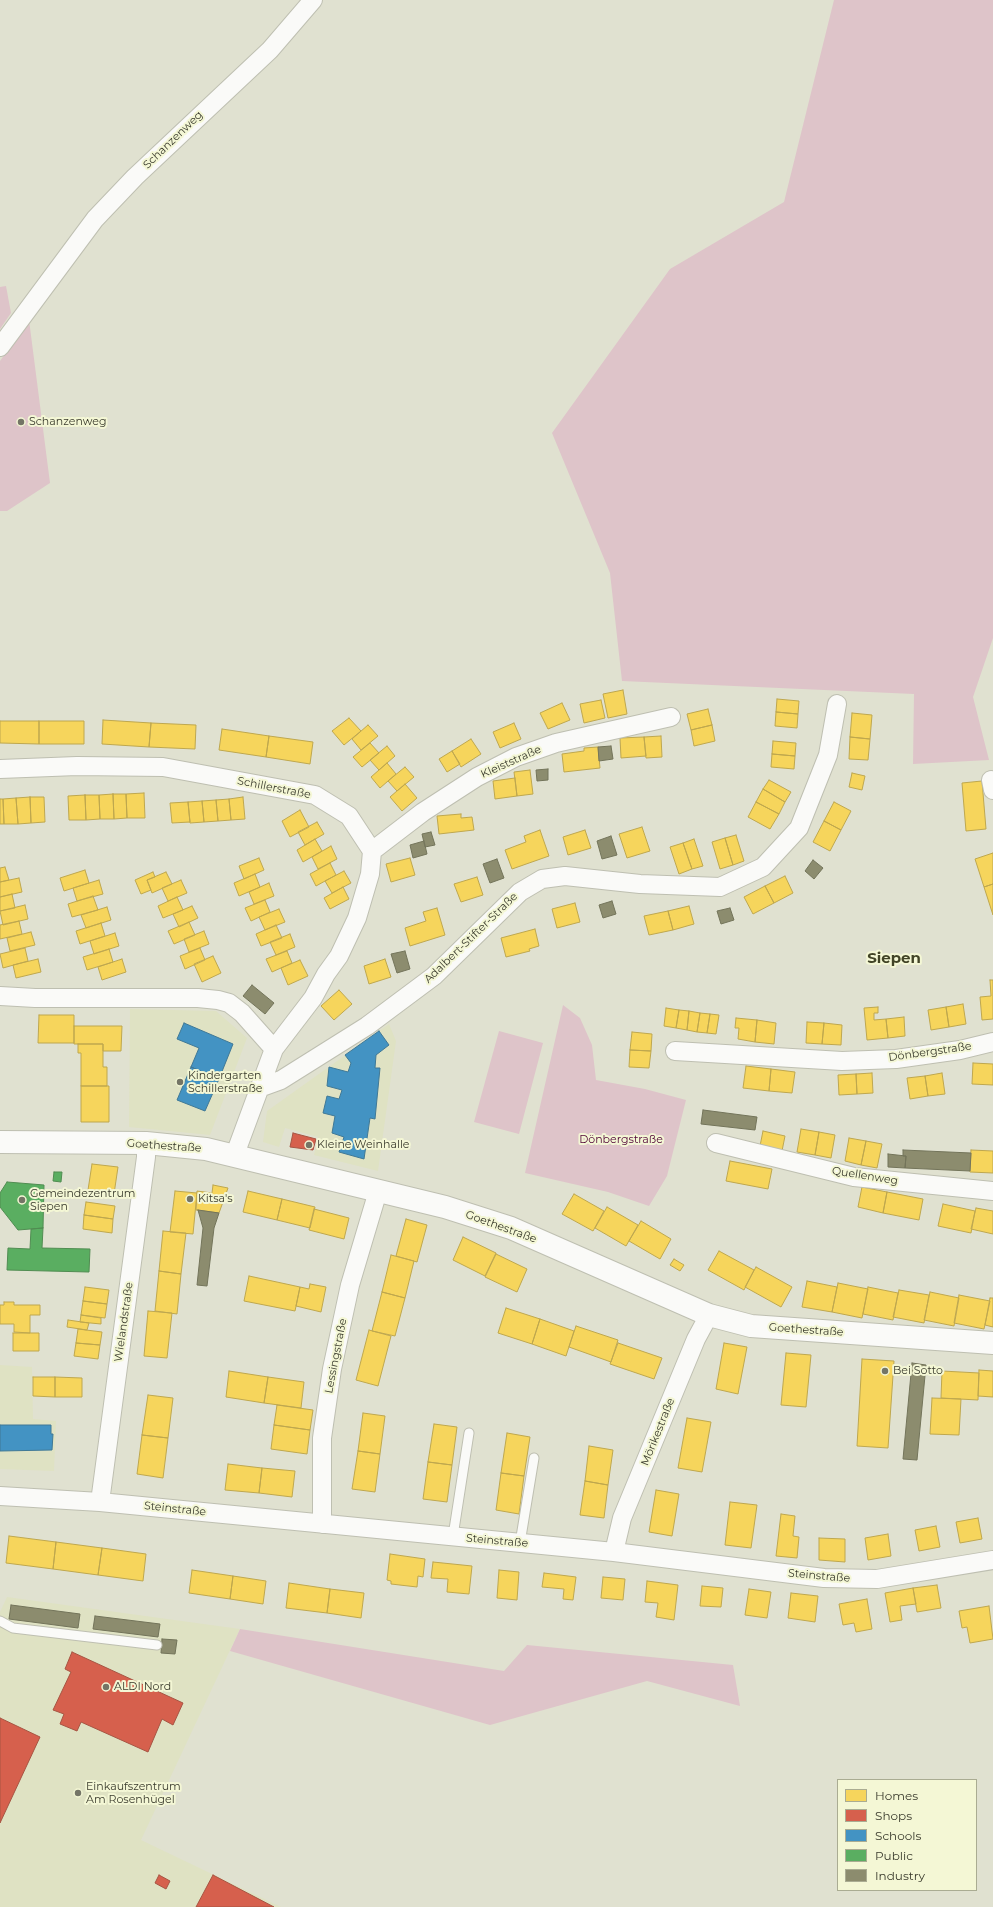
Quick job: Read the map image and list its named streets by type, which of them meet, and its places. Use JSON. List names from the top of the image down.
{
  "streets": {
    "street": [
      "Schanzenweg",
      "Kleiststraße",
      "Schillerstraße",
      "Adalbert-Stifter-Straße",
      "Dönbergstraße",
      "Goethestraße",
      "Quellenweg",
      "Wielandstraße",
      "Lessingstraße",
      "Mörikestraße",
      "Steinstraße"
    ]
  },
  "crossings": [
    ["Kleiststraße", "Schillerstraße"],
    ["Goethestraße", "Wielandstraße"],
    ["Goethestraße", "Lessingstraße"],
    ["Goethestraße", "Mörikestraße"],
    ["Wielandstraße", "Steinstraße"],
    ["Lessingstraße", "Steinstraße"],
    ["Mörikestraße", "Steinstraße"]
  ],
  "districts": ["Siepen"],
  "parks": ["Dönbergstraße"],
  "places": [
    "Schanzenweg",
    "Kindergarten Schillerstraße",
    "Kleine Weinhalle",
    "Kitsa's",
    "Gemeindezentrum Siepen",
    "Bei Sotto",
    "ALDI Nord",
    "Einkaufszentrum Am Rosenhügel"
  ],
  "legend": [
    "Homes",
    "Shops",
    "Schools",
    "Public",
    "Industry"
  ]
}
